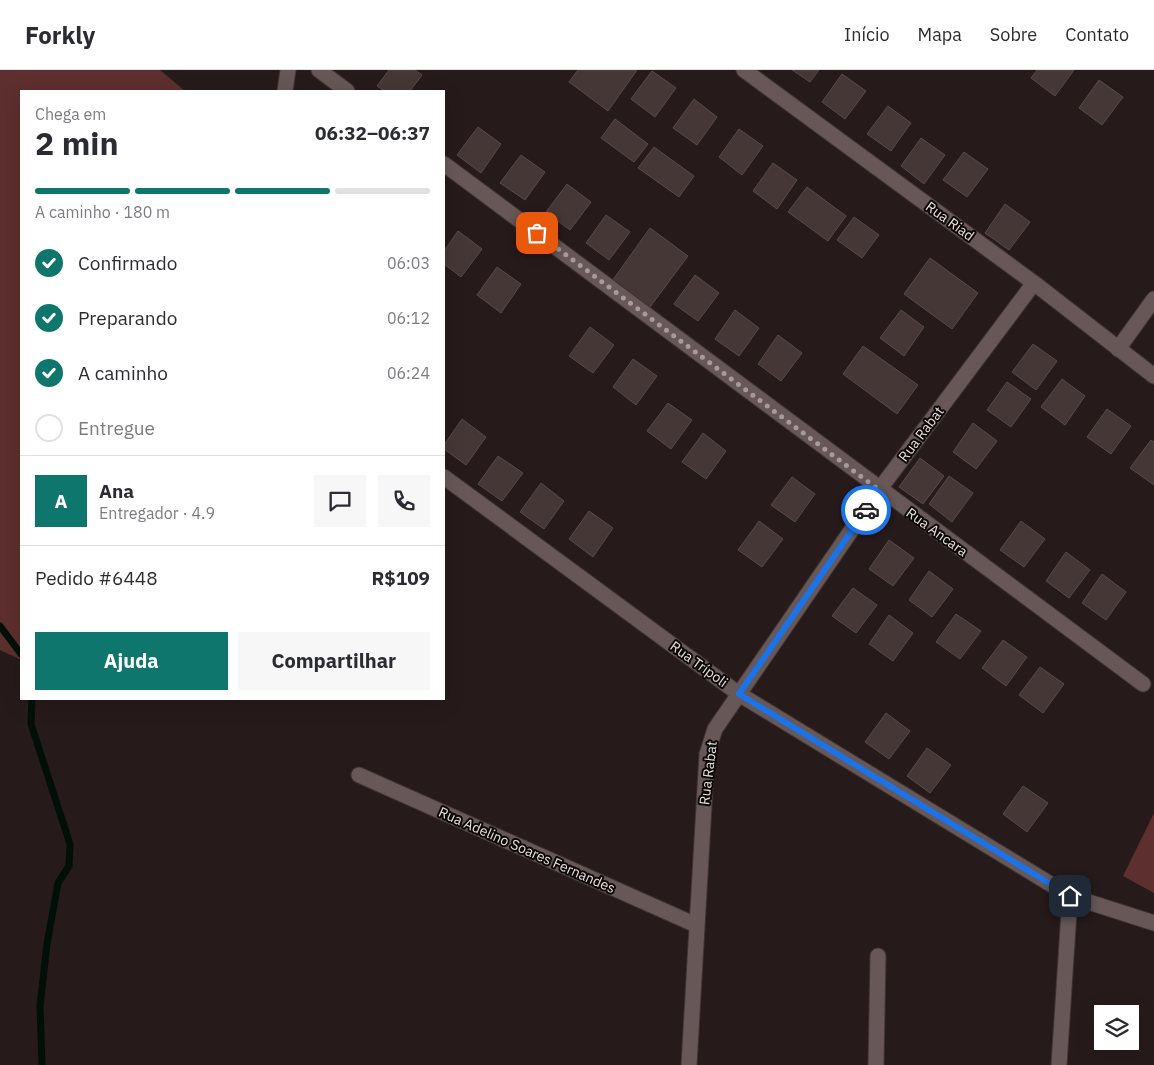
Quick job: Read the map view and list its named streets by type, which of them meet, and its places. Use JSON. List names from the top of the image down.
{
  "streets": {
    "street": [
      "Rua Riad",
      "Rua Rabat",
      "Rua Ancara",
      "Rua Trípoli",
      "Rua Adelino Soares Fernandes"
    ]
  },
  "crossings": [
    ["Rua Riad", "Rua Rabat"],
    ["Rua Rabat", "Rua Ancara"],
    ["Rua Rabat", "Rua Trípoli"],
    ["Rua Rabat", "Rua Adelino Soares Fernandes"]
  ],
  "page": {
    "header": "Forkly",
    "nav": [
      "Início",
      "Mapa",
      "Sobre",
      "Contato"
    ],
    "heading": ["2 min", "Chega em", "06:32–06:37"],
    "panel": [
      "Ana",
      "Entregador · 4.9",
      "Pedido #6448",
      "R$109"
    ],
    "bar": "A caminho · 180 m",
    "list": [
      ["Confirmado", "06:03"],
      ["Preparando", "06:12"],
      ["A caminho", "06:24"],
      "Entregue"
    ],
    "round": "A",
    "buttons": ["Ajuda", "Compartilhar"]
  }
}
